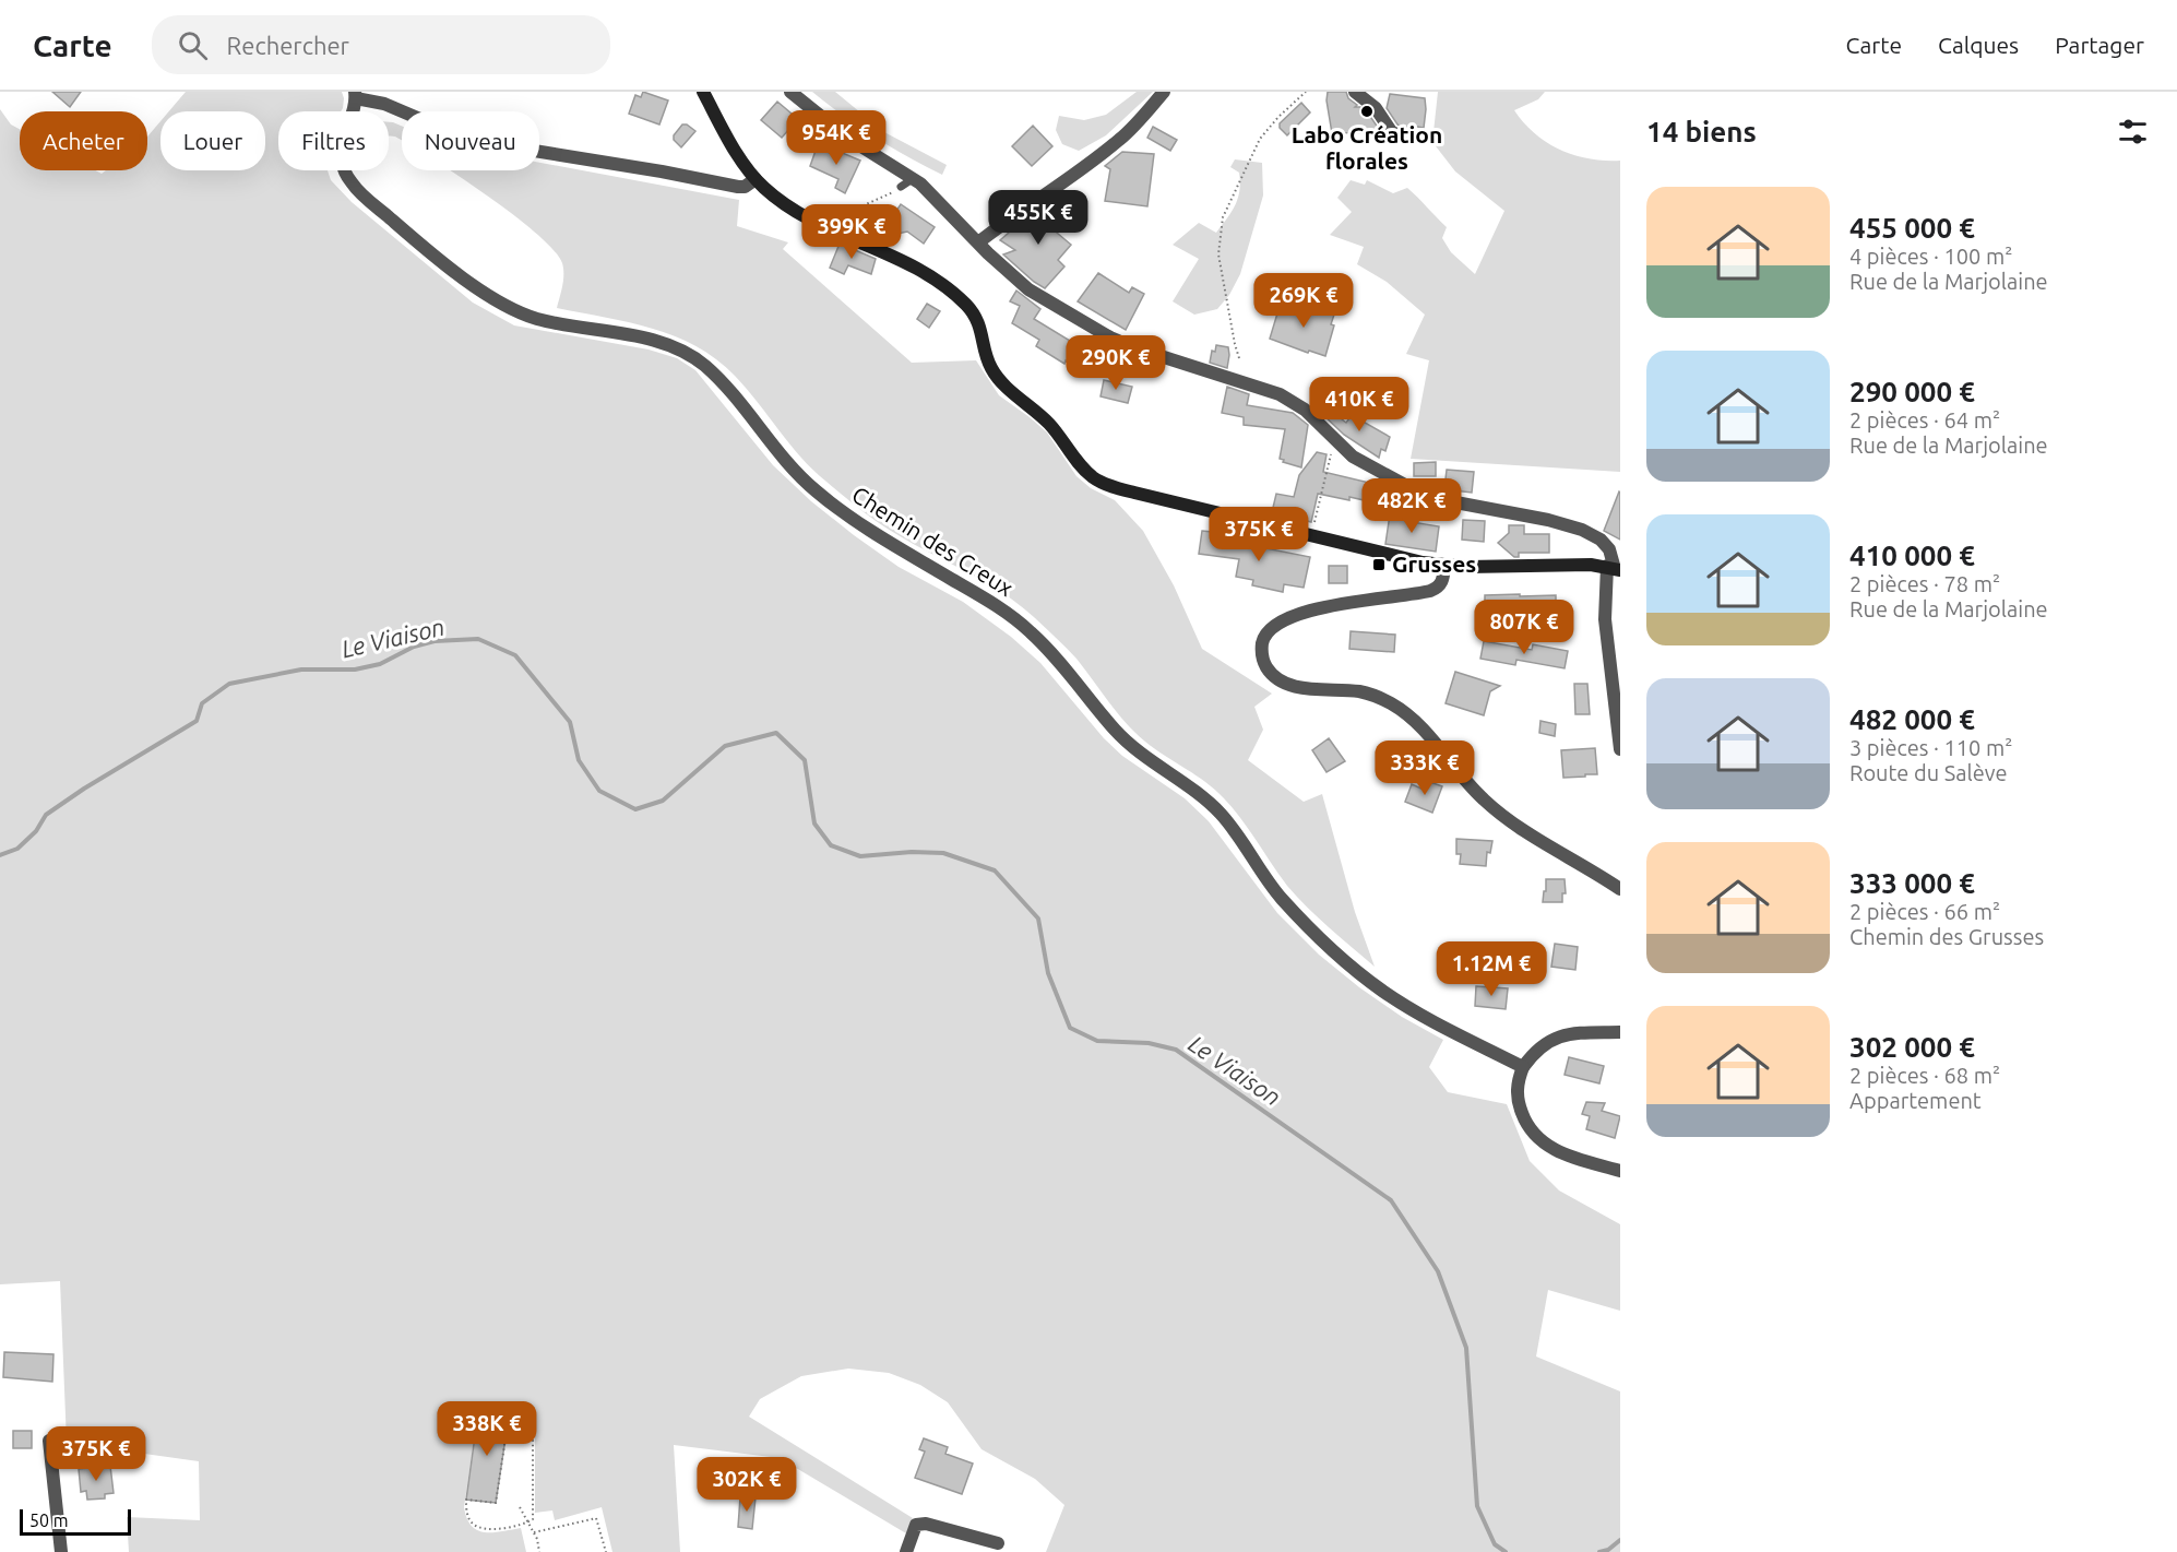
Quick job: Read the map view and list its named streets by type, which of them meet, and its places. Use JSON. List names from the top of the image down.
{
  "streets": {
    "street": ["Chemin des Creux"]
  },
  "water": ["Le Viaison"],
  "places": {
    "other": ["Labo Création florales"],
    "transit": ["Grusses"]
  },
  "scale_bar": "50 m",
  "page": {
    "header": "Carte",
    "search": "Rechercher",
    "nav": ["Carte", "Calques", "Partager"],
    "heading": "14 biens",
    "price": [
      "954K €",
      "455K €",
      "399K €",
      "269K €",
      "290K €",
      "410K €",
      "482K €",
      "375K €",
      "807K €",
      "333K €",
      "1.12M €",
      "338K €",
      "375K €",
      "302K €"
    ],
    "chip": [
      "Acheter",
      "Louer",
      "Filtres",
      "Nouveau"
    ],
    "list": [
      {
        "name": "455 000 €",
        "note": "4 pièces · 100 m² · Rue de la Marjolaine"
      },
      {
        "name": "290 000 €",
        "note": "2 pièces · 64 m² · Rue de la Marjolaine"
      },
      {
        "name": "410 000 €",
        "note": "2 pièces · 78 m² · Rue de la Marjolaine"
      },
      {
        "name": "482 000 €",
        "note": "3 pièces · 110 m² · Route du Salève"
      },
      {
        "name": "333 000 €",
        "note": "2 pièces · 66 m² · Chemin des Grusses"
      },
      {
        "name": "302 000 €",
        "note": "2 pièces · 68 m² · Appartement"
      }
    ],
    "scale": "50 m"
  }
}
